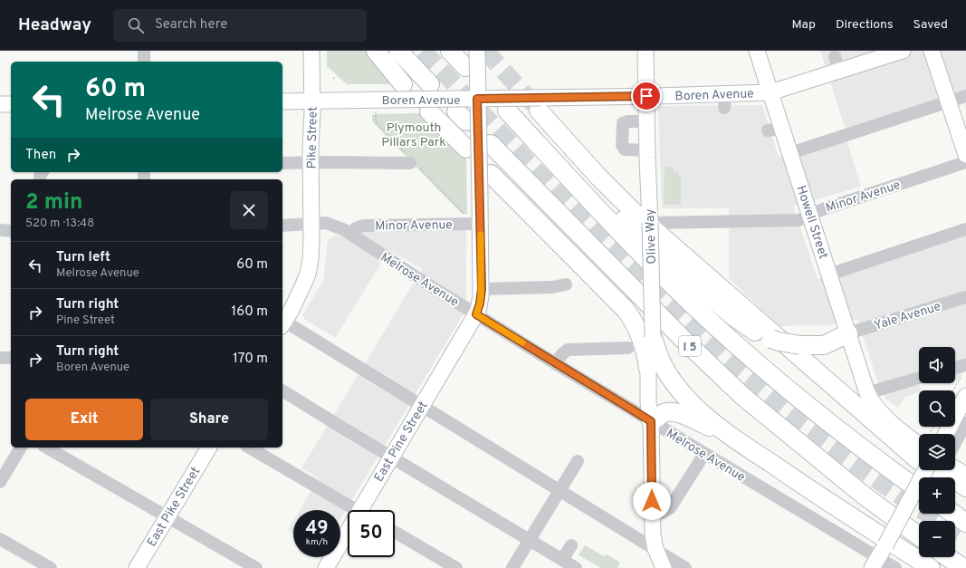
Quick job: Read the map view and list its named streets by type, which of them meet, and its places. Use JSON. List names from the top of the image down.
{
  "streets": {
    "highway": ["I 5"],
    "main road": [
      "Boren Avenue",
      "Pike Street",
      "Howell Street",
      "Olive Way",
      "East Pine Street",
      "East Pike Street"
    ],
    "street": ["Minor Avenue", "Melrose Avenue", "Yale Avenue"]
  },
  "crossings": [
    ["Boren Avenue", "Pike Street"],
    ["Boren Avenue", "Howell Street"],
    ["Boren Avenue", "Olive Way"],
    ["Boren Avenue", "East Pine Street"],
    ["Pike Street", "Melrose Avenue"],
    ["Minor Avenue", "Howell Street"],
    ["Minor Avenue", "Olive Way"],
    ["Minor Avenue", "Melrose Avenue"],
    ["Minor Avenue", "East Pine Street"],
    ["Howell Street", "Yale Avenue"],
    ["Olive Way", "Melrose Avenue"],
    ["Melrose Avenue", "East Pine Street"]
  ],
  "parks": ["Plymouth Pillars Park"],
  "page": {
    "header": "Headway",
    "search": "Search here",
    "nav": ["Map", "Directions", "Saved"],
    "turn": ["60 m", "Melrose Avenue"],
    "then": "Then",
    "heading": ["2 min", "520 m · 13:48"],
    "list": [
      {
        "name": "Turn left",
        "note": "Melrose Avenue",
        "value": "60 m"
      },
      {
        "name": "Turn right",
        "note": "Pine Street",
        "value": "160 m"
      },
      {
        "name": "Turn right",
        "note": "Boren Avenue",
        "value": "170 m"
      }
    ],
    "map_buttons": ["+", "−"],
    "buttons": ["Exit", "Share"],
    "speed": "49 km/h",
    "limit": "50"
  }
}
